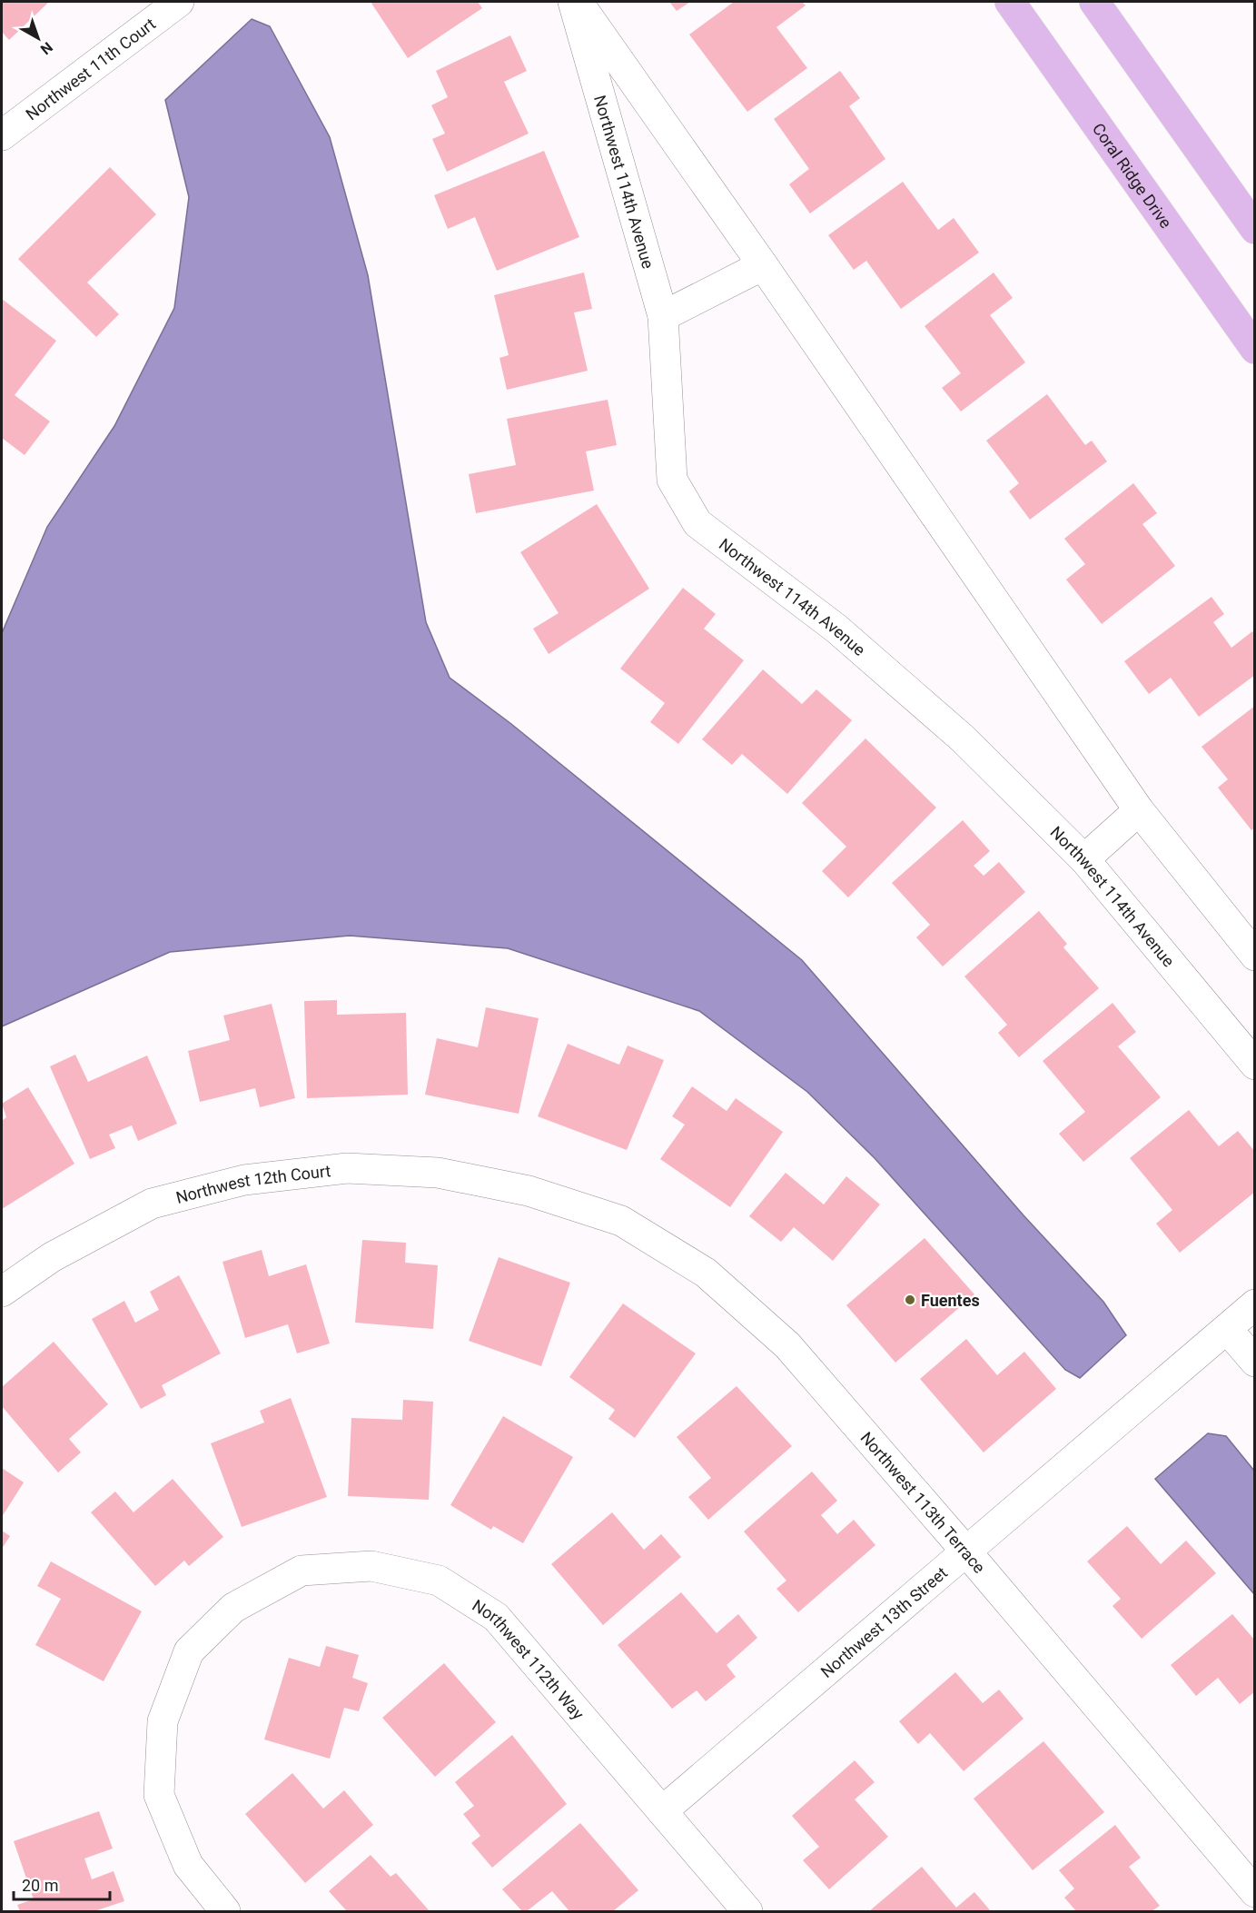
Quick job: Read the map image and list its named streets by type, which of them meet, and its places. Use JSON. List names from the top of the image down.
{
  "streets": {
    "main road": ["Coral Ridge Drive"],
    "street": [
      "Northwest 11th Court",
      "Northwest 114th Avenue",
      "Northwest 12th Court",
      "Northwest 113th Terrace",
      "Northwest 13th Street",
      "Northwest 112th Way"
    ]
  },
  "crossings": [
    ["Northwest 12th Court", "Northwest 113th Terrace"],
    ["Northwest 113th Terrace", "Northwest 13th Street"],
    ["Northwest 13th Street", "Northwest 112th Way"]
  ],
  "places": ["Fuentes"],
  "scale_bar": "20 m",
  "north": "bottom right"
}
